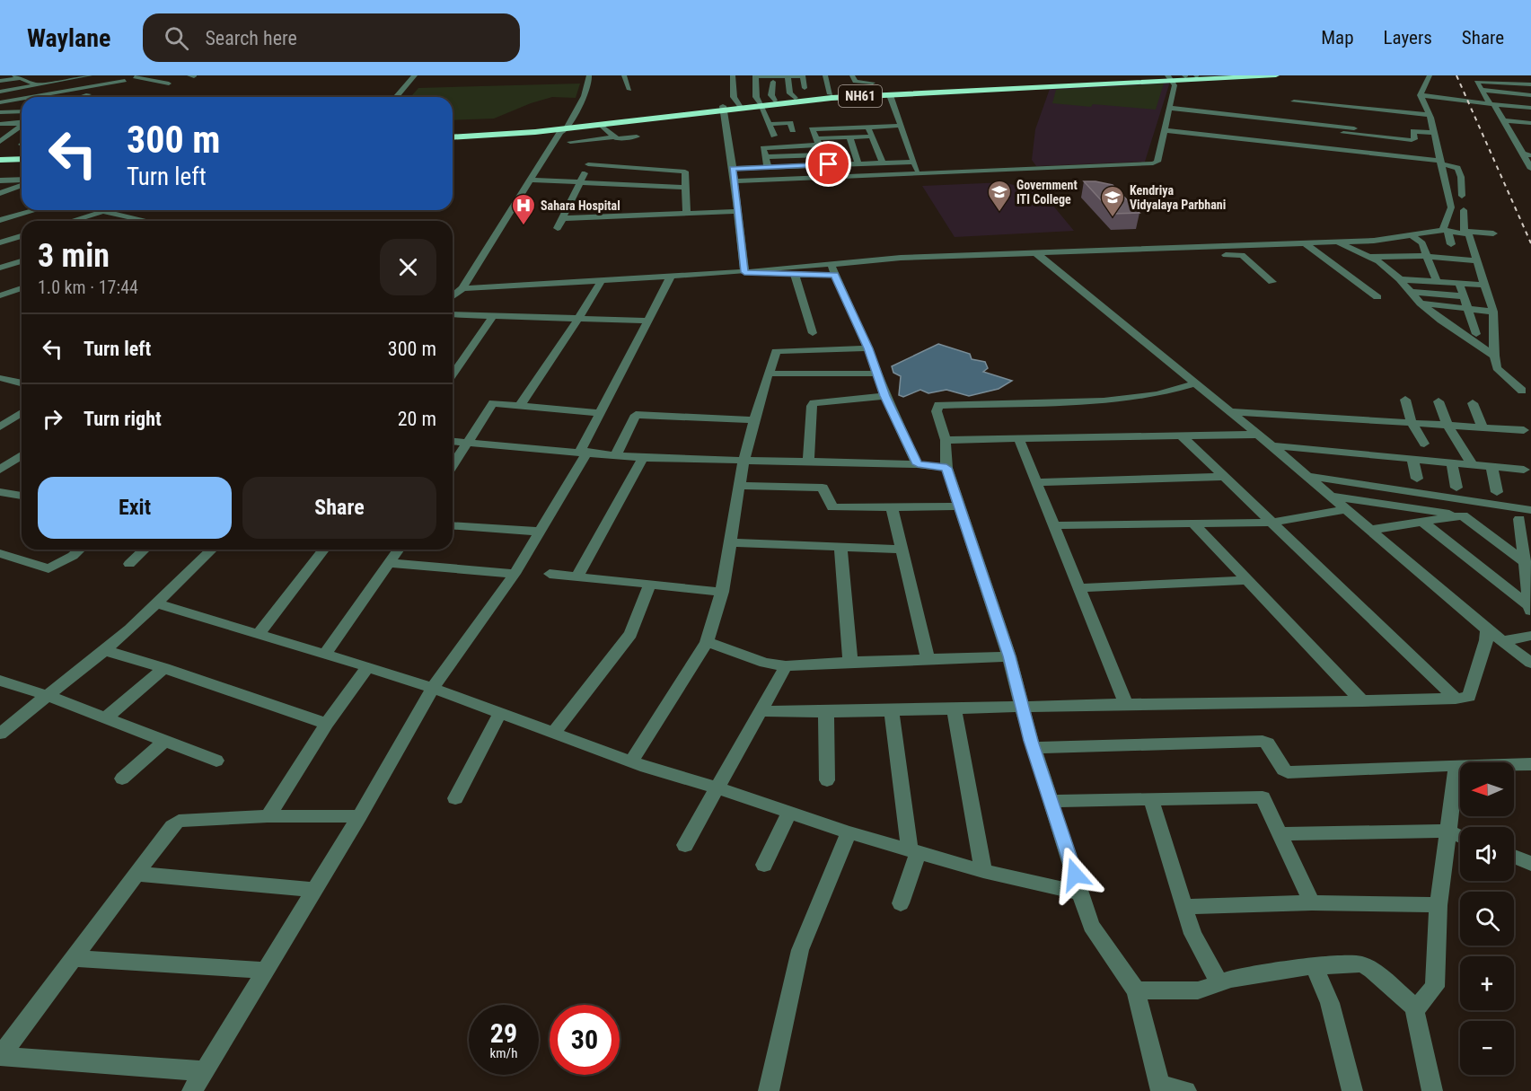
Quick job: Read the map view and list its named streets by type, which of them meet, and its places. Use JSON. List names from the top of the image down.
{
  "streets": {
    "highway": ["NH61"]
  },
  "places": {
    "school or university": ["Government ITI College", "Kendriya Vidyalaya Parbhani"],
    "hospital": ["Sahara Hospital"]
  },
  "north": "left",
  "page": {
    "header": "Waylane",
    "search": "Search here",
    "nav": ["Map", "Layers", "Share"],
    "turn": ["300 m", "Turn left"],
    "heading": ["3 min", "1.0 km · 17:44"],
    "list": [
      {
        "name": "Turn left",
        "value": "300 m"
      },
      {
        "name": "Turn right",
        "value": "20 m"
      }
    ],
    "buttons": ["Exit", "Share"],
    "map_buttons": ["+", "−"],
    "speed": "29 km/h",
    "limit": "30"
  }
}
